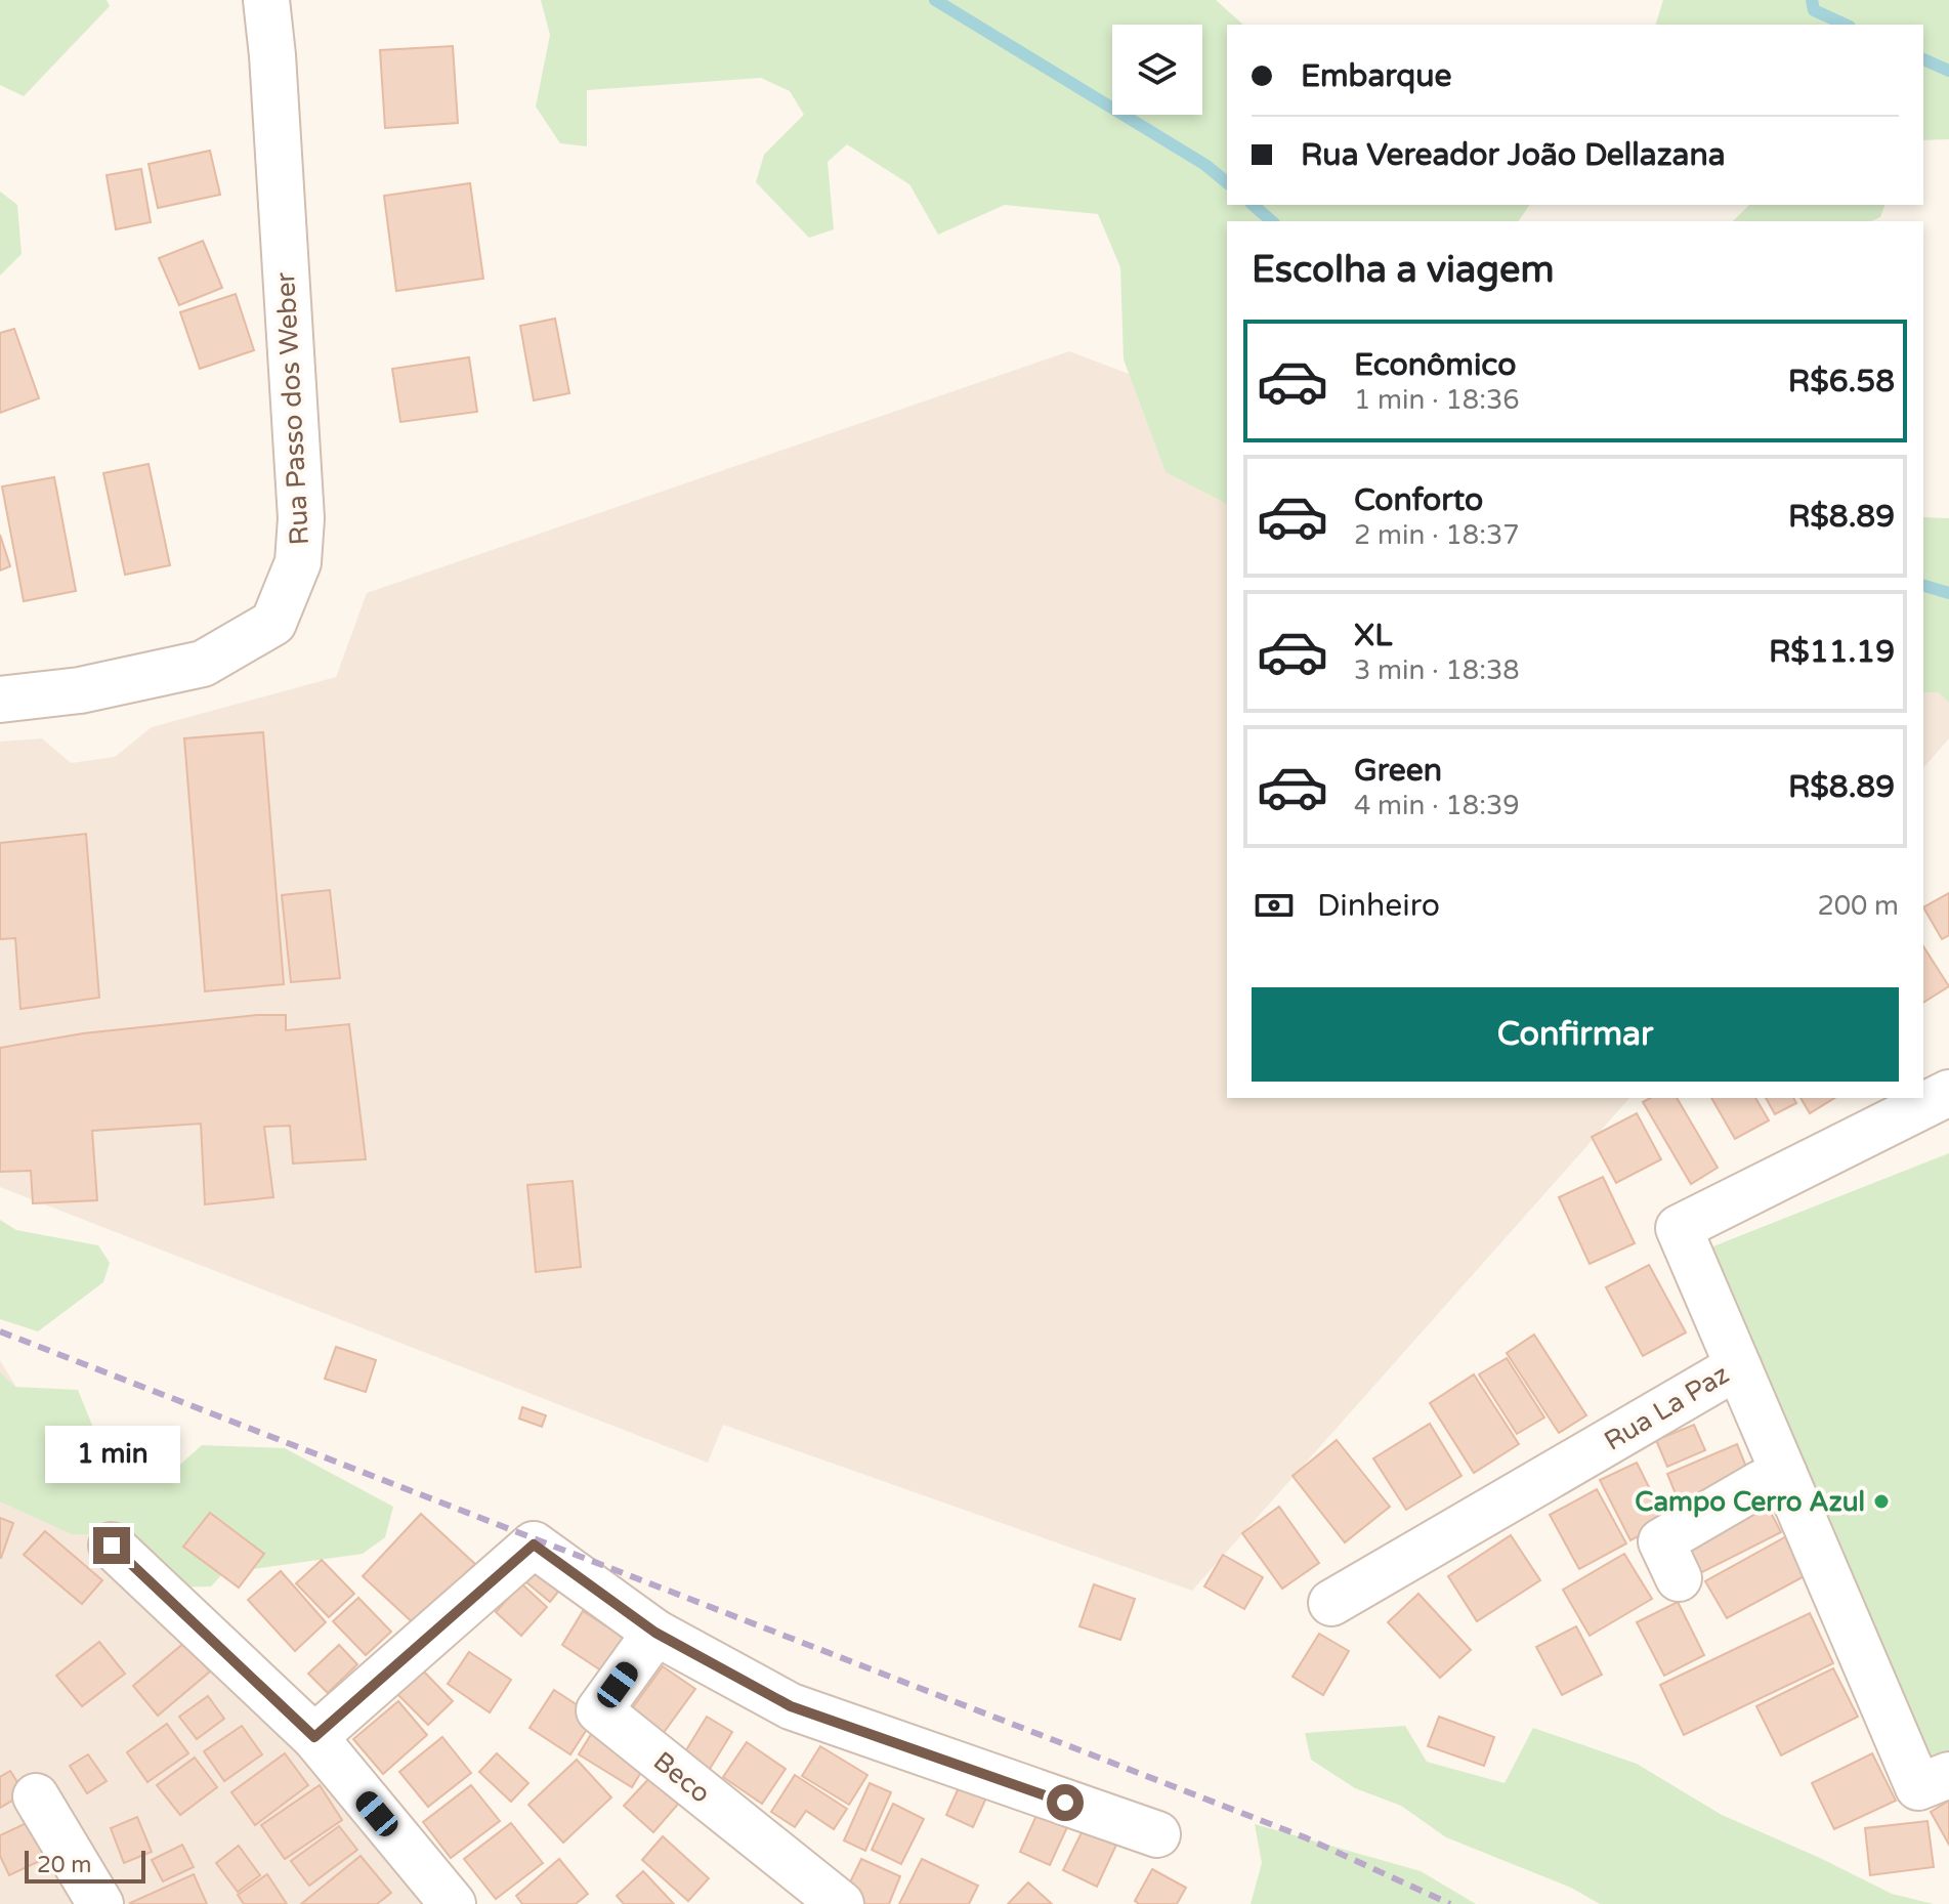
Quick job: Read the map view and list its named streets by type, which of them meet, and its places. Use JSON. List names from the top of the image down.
{
  "streets": {
    "street": ["Rua Passo dos Weber", "Rua La Paz", "Beco"]
  },
  "places": ["Campo Cerro Azul"],
  "scale_bar": "20 m",
  "page": {
    "banner": ["Embarque", "Rua Vereador João Dellazana"],
    "heading": "Escolha a viagem",
    "list": [
      {
        "name": "Econômico",
        "note": "1 min · 18:36",
        "value": "R$6.58"
      },
      {
        "name": "Conforto",
        "note": "2 min · 18:37",
        "value": "R$8.89"
      },
      {
        "name": "XL",
        "note": "3 min · 18:38",
        "value": "R$11.19"
      },
      {
        "name": "Green",
        "note": "4 min · 18:39",
        "value": "R$8.89"
      }
    ],
    "pay": ["Dinheiro", "200 m"],
    "buttons": "Confirmar",
    "bubble": "1 min",
    "scale": "20 m"
  }
}
